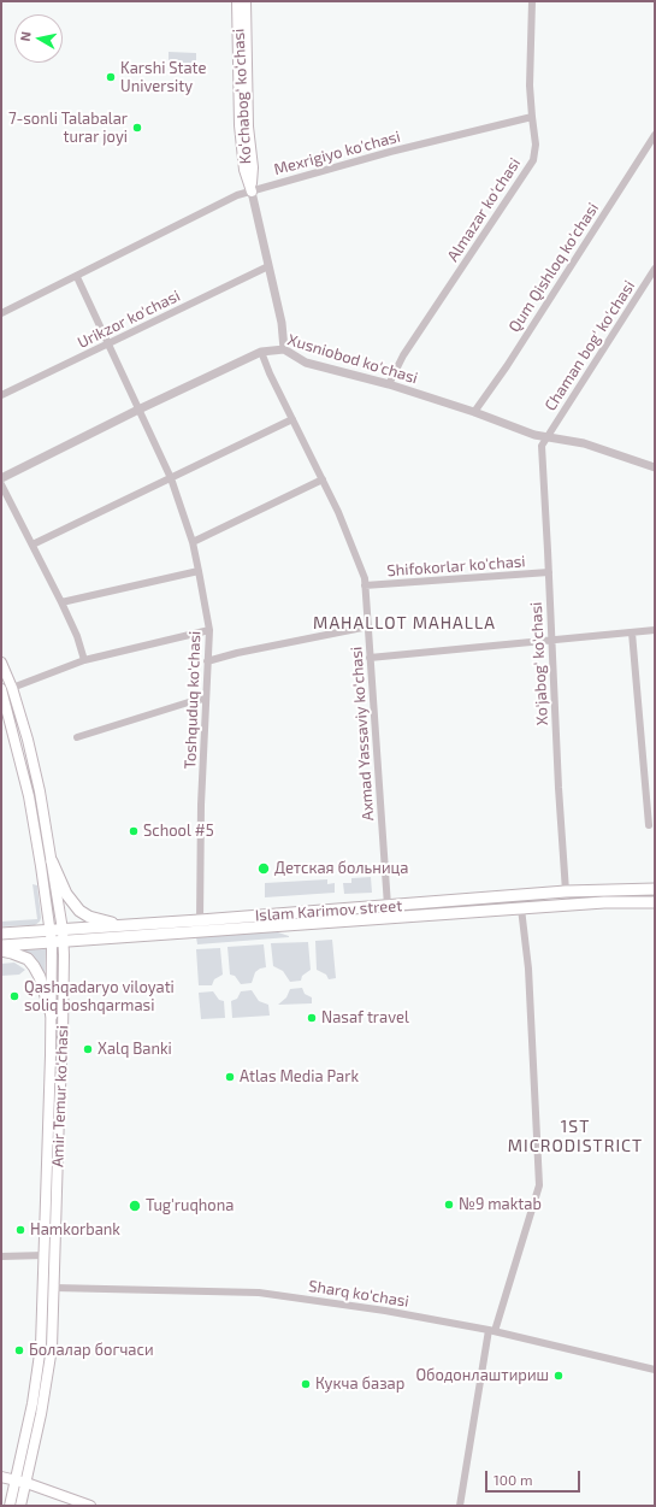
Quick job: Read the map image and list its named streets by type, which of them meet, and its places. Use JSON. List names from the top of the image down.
{
  "streets": {
    "main road": ["Ko‘chabog‘ ko‘chasi", "Islam Karimov street", "Amir Temur ko'chasi"],
    "street": [
      "Mexrigiyo ko'chasi",
      "Almazar ko'chasi",
      "Qum Qishloq ko'chasi",
      "Urikzor ko'chasi",
      "Chaman bog' ko'chasi",
      "Xusniobod ko'chasi",
      "Shifokorlar ko'chasi",
      "Xo'jabog' ko'chasi",
      "Toshquduq ko'chasi",
      "Axmad Yassaviy ko'chasi",
      "Sharq ko‘chasi"
    ]
  },
  "crossings": [
    ["Ko‘chabog‘ ko‘chasi", "Mexrigiyo ko'chasi"],
    ["Ko‘chabog‘ ko‘chasi", "Urikzor ko'chasi"],
    ["Ko‘chabog‘ ko‘chasi", "Xusniobod ko'chasi"],
    ["Mexrigiyo ko'chasi", "Almazar ko'chasi"],
    ["Mexrigiyo ko'chasi", "Toshquduq ko'chasi"],
    ["Almazar ko'chasi", "Xusniobod ko'chasi"],
    ["Qum Qishloq ko'chasi", "Xusniobod ko'chasi"],
    ["Urikzor ko'chasi", "Toshquduq ko'chasi"],
    ["Chaman bog' ko'chasi", "Xusniobod ko'chasi"],
    ["Chaman bog' ko'chasi", "Xo'jabog' ko'chasi"],
    ["Xusniobod ko'chasi", "Xo'jabog' ko'chasi"],
    ["Xusniobod ko'chasi", "Toshquduq ko'chasi"],
    ["Xusniobod ko'chasi", "Axmad Yassaviy ko'chasi"],
    ["Shifokorlar ko'chasi", "Xo'jabog' ko'chasi"],
    ["Shifokorlar ko'chasi", "Axmad Yassaviy ko'chasi"],
    ["Xo'jabog' ko'chasi", "Islam Karimov street"],
    ["Toshquduq ko'chasi", "Islam Karimov street"],
    ["Axmad Yassaviy ko'chasi", "Islam Karimov street"],
    ["Islam Karimov street", "Amir Temur ko'chasi"],
    ["Amir Temur ko'chasi", "Sharq ko‘chasi"]
  ],
  "districts": ["MAHALLOT MAHALLA", "1ST MICRODISTRICT"],
  "places": [
    "Karshi State University",
    "7-sonli Talabalar turar joyi",
    "School #5",
    "Детская больница",
    "Qashqadaryo viloyati soliq boshqarmasi",
    "Nasaf travel",
    "Xalq Banki",
    "Atlas Media Park",
    "№9 maktab",
    "Tug'ruqhona",
    "Hamkorbank",
    "Болалар богчаси",
    "Ободонлаштириш",
    "Кукча базар"
  ],
  "scale_bar": "100 m",
  "north": "left"
}
